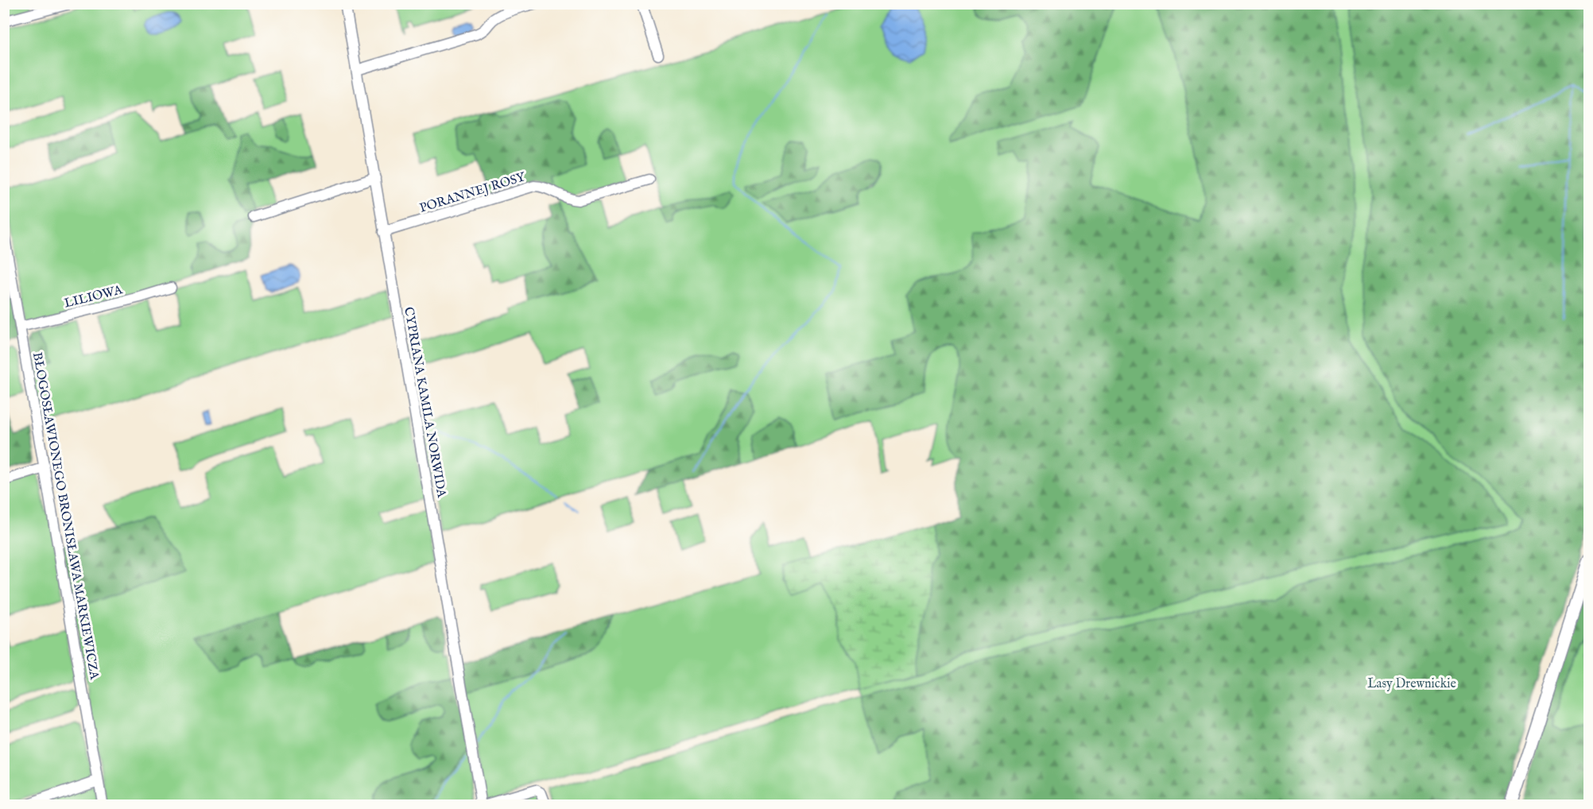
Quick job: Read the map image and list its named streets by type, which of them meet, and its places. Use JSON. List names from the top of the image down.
{
  "streets": {
    "street": [
      "PORANNEJ ROSY",
      "LILIOWA",
      "CYPRIANA KAMILA NORWIDA",
      "BŁOGOSŁAWIONEGO BRONISŁAWA MARKIEWICZA"
    ]
  },
  "crossings": [
    ["PORANNEJ ROSY", "CYPRIANA KAMILA NORWIDA"],
    ["LILIOWA", "BŁOGOSŁAWIONEGO BRONISŁAWA MARKIEWICZA"]
  ],
  "parks": ["Lasy Drewnickie"]
}
